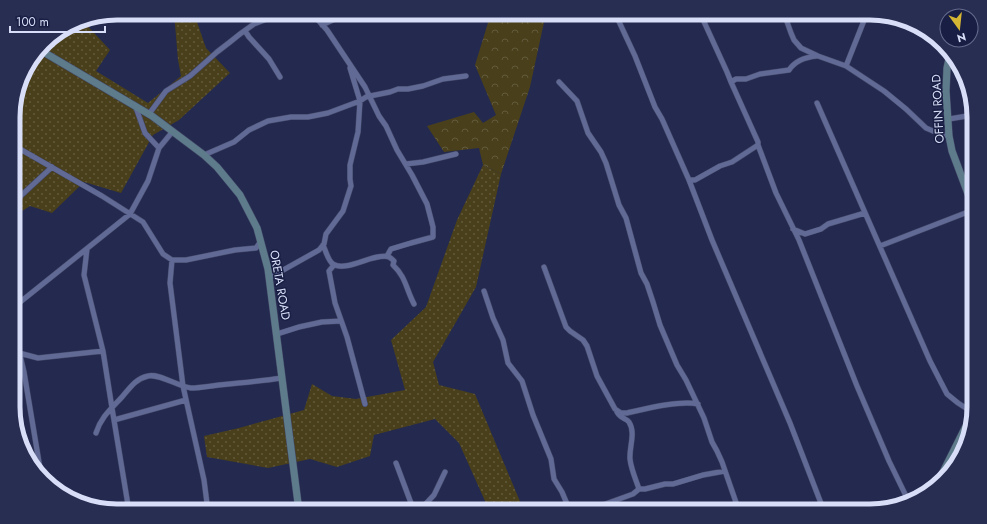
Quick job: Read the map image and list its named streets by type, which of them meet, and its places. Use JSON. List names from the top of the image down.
{
  "streets": {
    "street": ["OFFIN ROAD", "ORETA ROAD"]
  },
  "scale_bar": "100 m",
  "north": "bottom"
}
